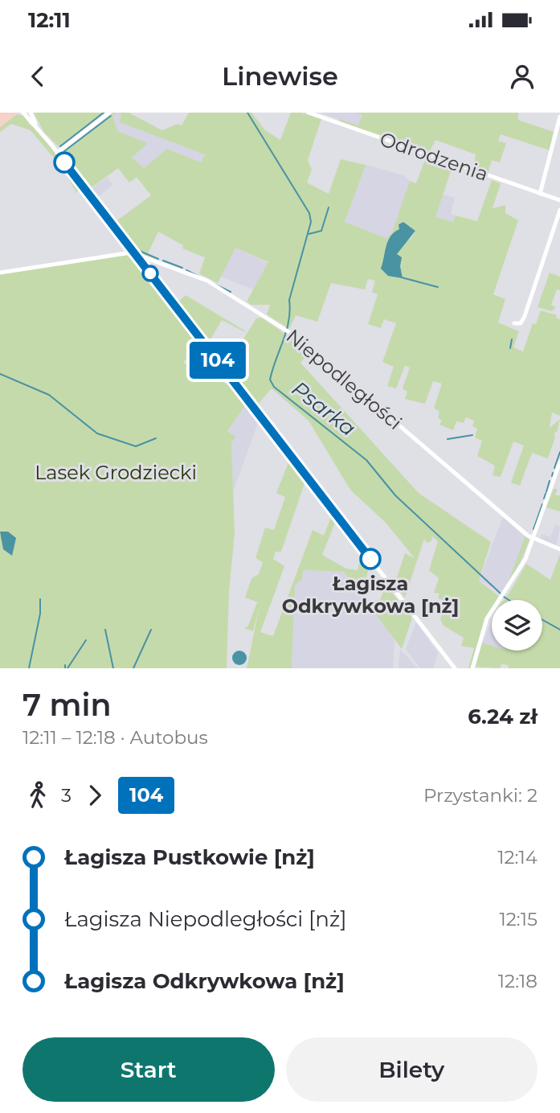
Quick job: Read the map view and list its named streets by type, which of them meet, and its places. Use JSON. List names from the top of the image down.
{
  "streets": {
    "street": ["Odrodzenia", "Niepodległości"]
  },
  "water": ["Psarka"],
  "parks": ["Lasek Grodziecki"],
  "places": ["Łagisza Odkrywkowa [nż]"],
  "lines": ["bus line 104"],
  "page": {
    "status": "12:11",
    "header": "Linewise",
    "on_map": "104",
    "heading": ["7 min", "12:11 – 12:18 · Autobus", "6.24 zł"],
    "legs": ["3", "104", "Przystanki: 2"],
    "list": [
      {
        "name": "Łagisza Pustkowie [nż]",
        "value": "12:14"
      },
      {
        "name": "Łagisza Niepodległości [nż]",
        "value": "12:15"
      },
      {
        "name": "Łagisza Odkrywkowa [nż]",
        "value": "12:18"
      }
    ],
    "buttons": ["Start", "Bilety"]
  }
}
